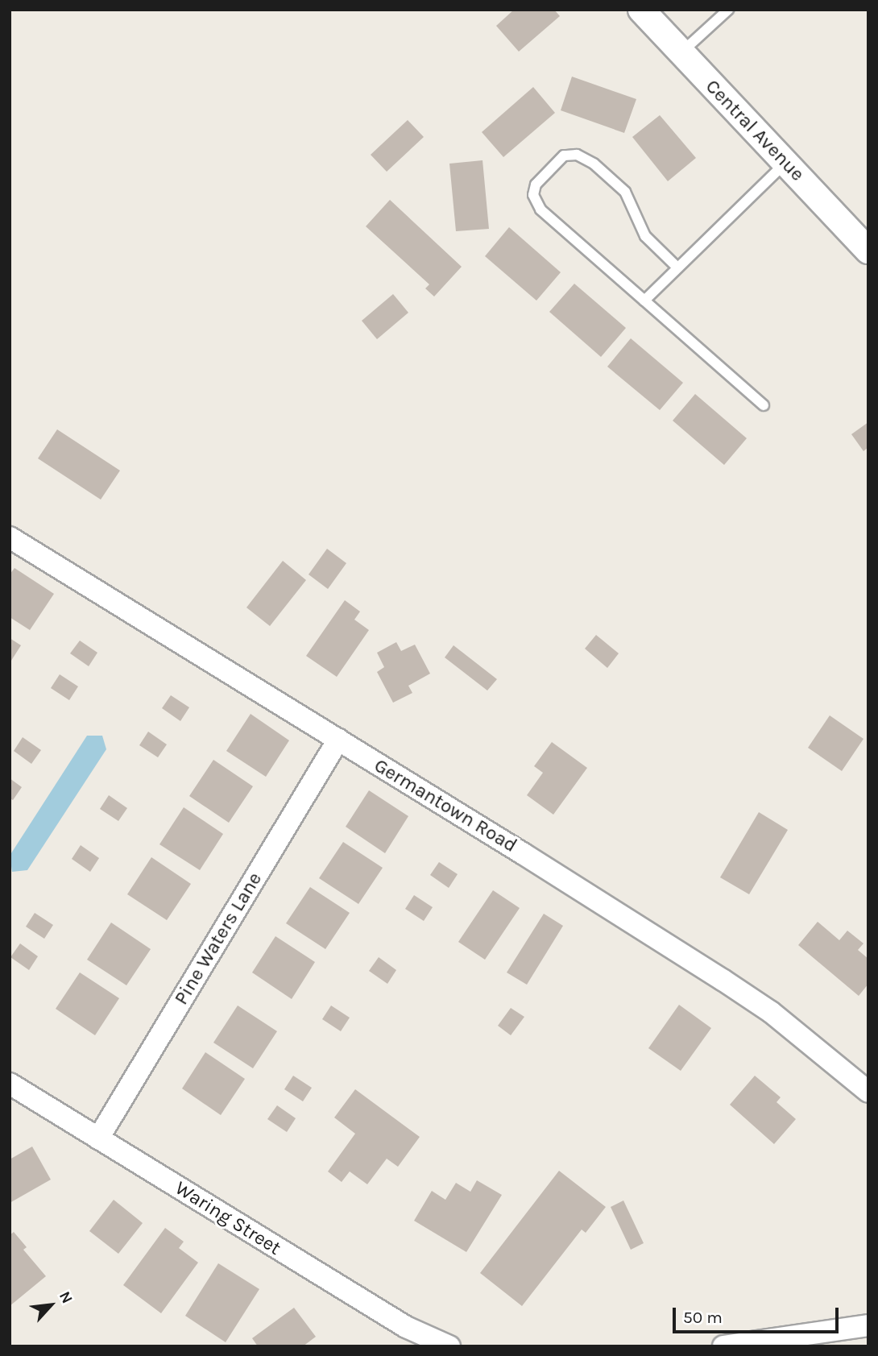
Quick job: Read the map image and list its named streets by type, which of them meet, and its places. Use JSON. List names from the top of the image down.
{
  "streets": {
    "street": [
      "Central Avenue",
      "Germantown Road",
      "Pine Waters Lane",
      "Waring Street"
    ]
  },
  "crossings": [
    ["Germantown Road", "Pine Waters Lane"],
    ["Pine Waters Lane", "Waring Street"]
  ],
  "scale_bar": "50 m",
  "north": "top right"
}
